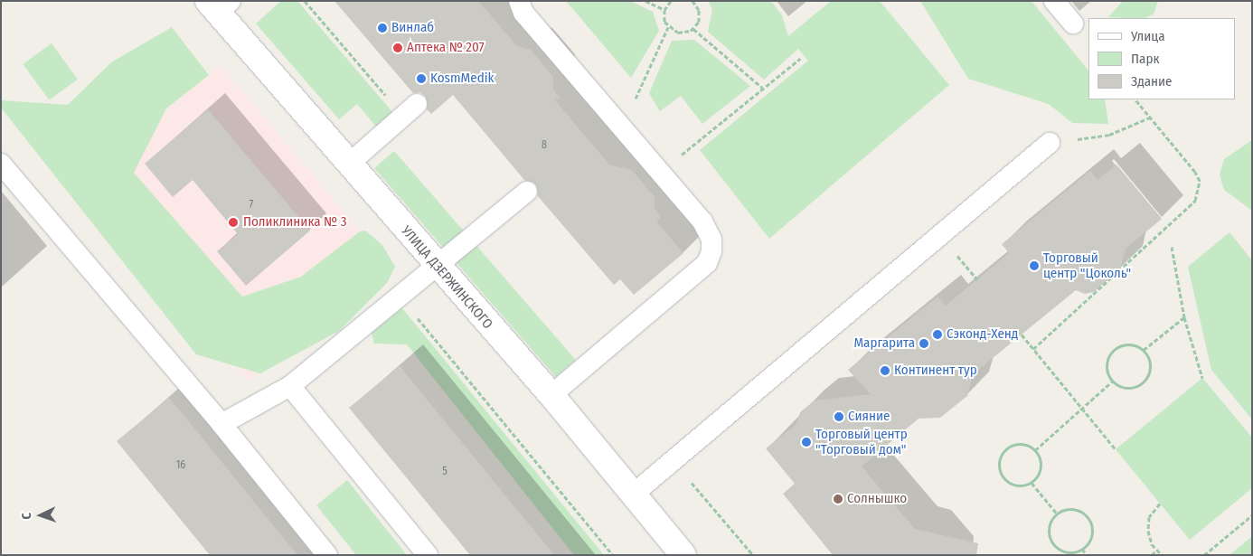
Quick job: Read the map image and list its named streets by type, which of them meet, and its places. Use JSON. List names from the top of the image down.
{
  "streets": {
    "street": ["УЛИЦА ДЗЕРЖИНСКОГО"]
  },
  "places": [
    "Винлаб",
    "Аптека № 207",
    "KosmMedik",
    "Поликлиника № 3",
    "Торговый центр \"Цоколь\"",
    "Сэконд-Хенд",
    "Маргарита",
    "Континент тур",
    "Сияние",
    "Торговый центр \"Торговый дом\"",
    "Солнышко"
  ],
  "house_numbers": [
    "8",
    "7",
    "16",
    "5"
  ],
  "legend": ["Улица", "Парк", "Здание"],
  "north": "left"
}
